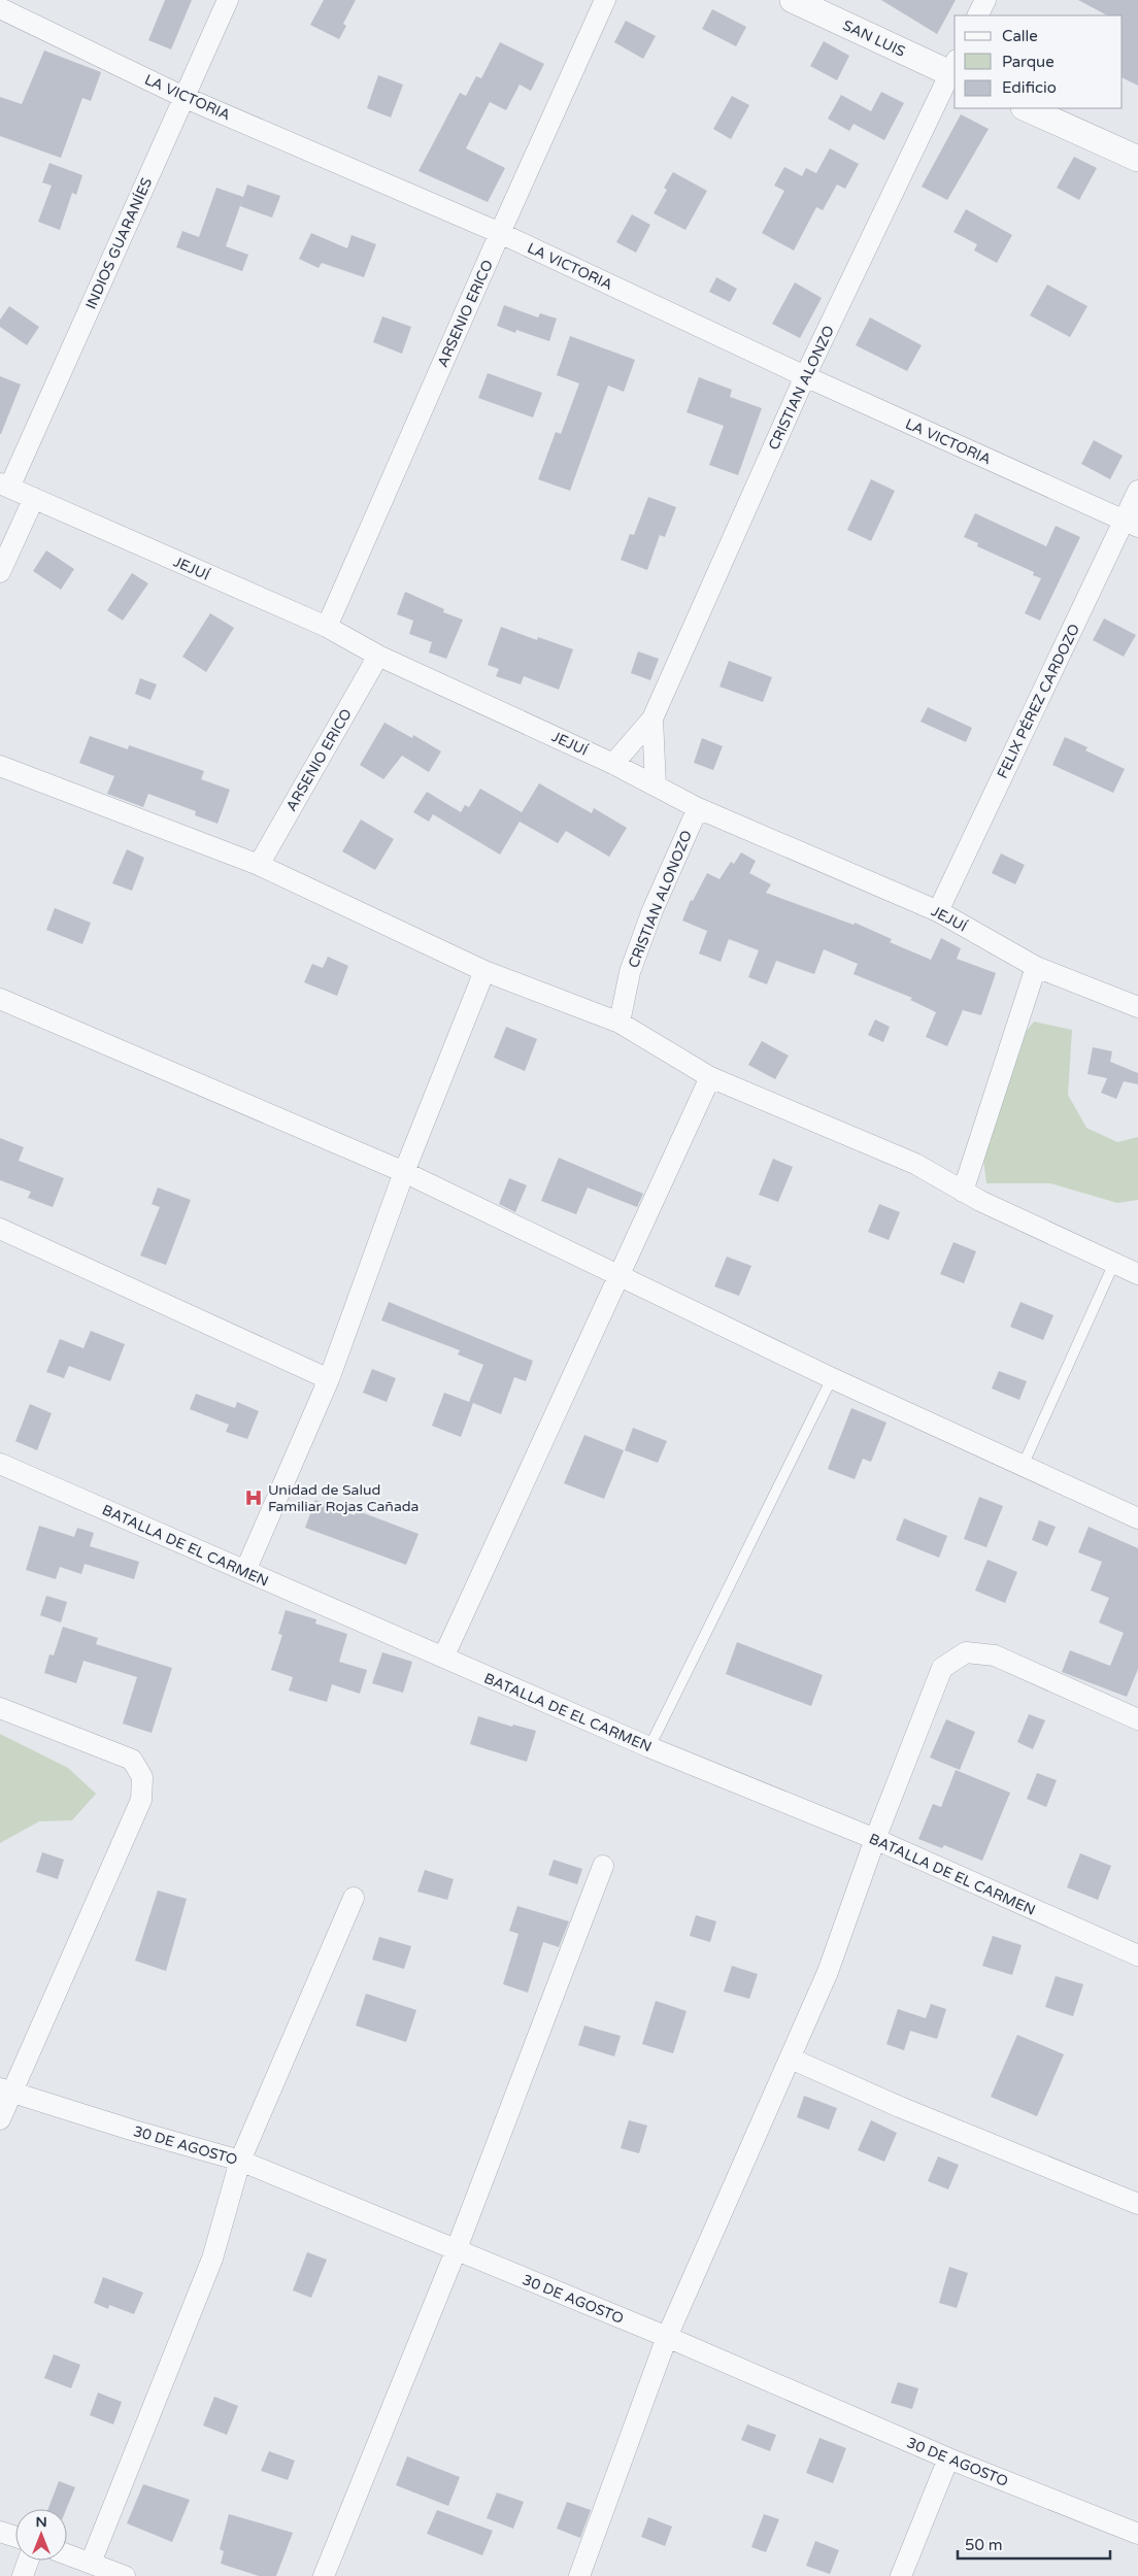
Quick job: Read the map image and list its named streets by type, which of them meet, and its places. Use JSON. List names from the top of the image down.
{
  "streets": {
    "street": [
      "SAN LUIS",
      "LA VICTORIA",
      "INDIOS GUARANÍES",
      "ARSENIO ERICO",
      "CRISTIAN ALONZO",
      "JEJUÍ",
      "FELIX PÉREZ CARDOZO",
      "CRISTIAN ALONOZO",
      "BATALLA DE EL CARMEN",
      "30 DE AGOSTO"
    ]
  },
  "crossings": [
    ["SAN LUIS", "CRISTIAN ALONZO"],
    ["LA VICTORIA", "INDIOS GUARANÍES"],
    ["LA VICTORIA", "ARSENIO ERICO"],
    ["LA VICTORIA", "CRISTIAN ALONZO"],
    ["LA VICTORIA", "FELIX PÉREZ CARDOZO"],
    ["INDIOS GUARANÍES", "JEJUÍ"],
    ["ARSENIO ERICO", "JEJUÍ"],
    ["CRISTIAN ALONZO", "JEJUÍ"],
    ["JEJUÍ", "FELIX PÉREZ CARDOZO"],
    ["JEJUÍ", "CRISTIAN ALONOZO"]
  ],
  "places": {
    "hospital": ["Unidad de Salud Familiar Rojas Cañada"]
  },
  "legend": ["Calle", "Parque", "Edificio"],
  "scale_bar": "50 m",
  "north": "top"
}
